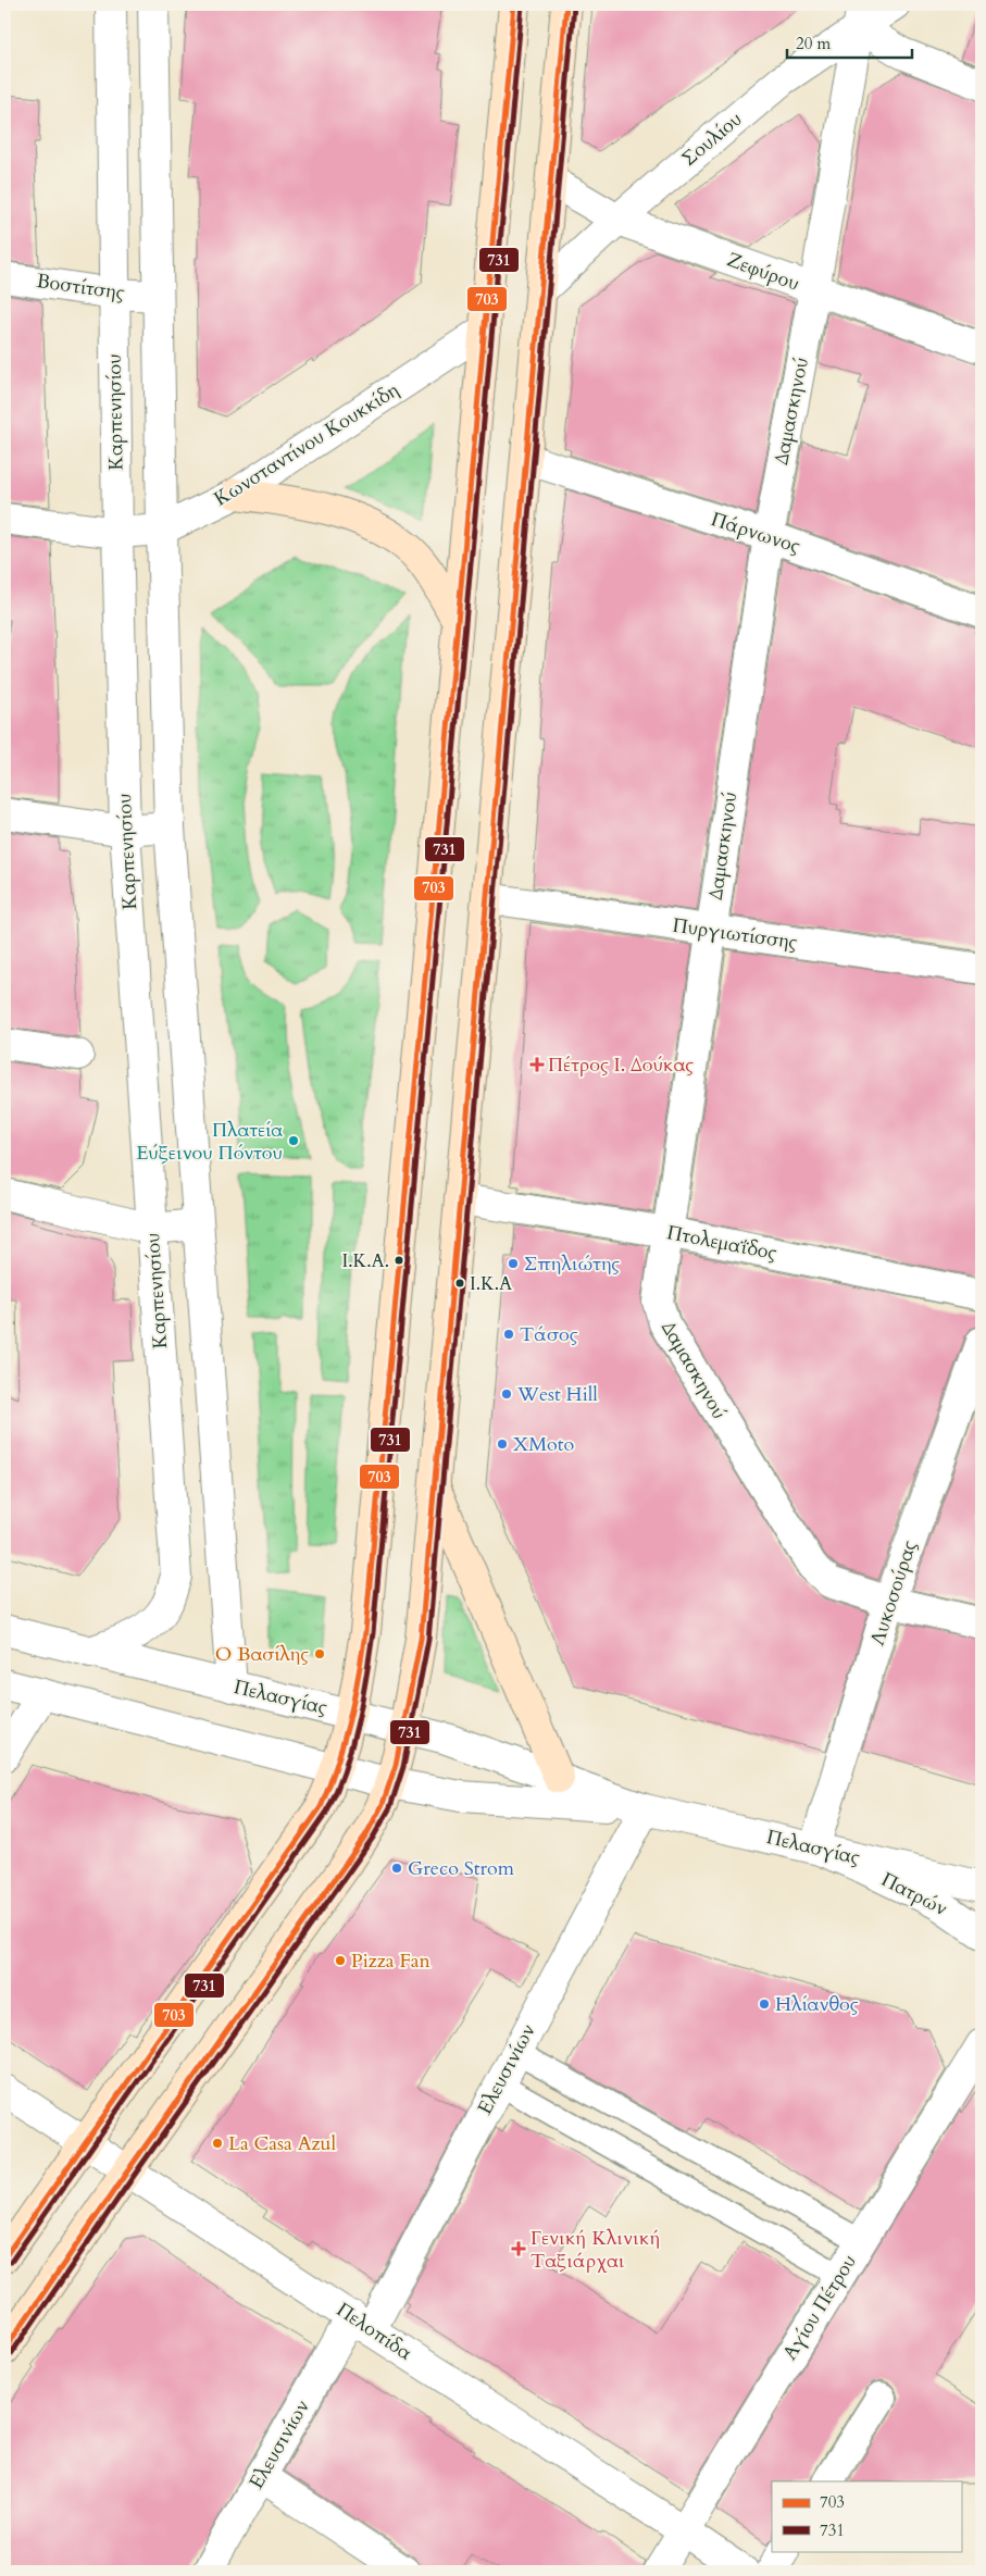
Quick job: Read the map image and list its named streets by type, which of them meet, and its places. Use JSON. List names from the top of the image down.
{
  "streets": {
    "street": [
      "Σουλίου",
      "Ζεφύρου",
      "Βοστίτσης",
      "Δαμασκηνού",
      "Καρπενησίου",
      "Κωνσταντίνου Κουκκίδη",
      "Πάρνωνος",
      "Πυργιωτίσσης",
      "Πτολεμαΐδος",
      "Λυκοσούρας",
      "Πελασγίας",
      "Πατρών",
      "Ελευσινίων",
      "Αγίου Πέτρου",
      "Πελοπίδα"
    ]
  },
  "crossings": [
    ["Σουλίου", "Ζεφύρου"],
    ["Σουλίου", "Δαμασκηνού"],
    ["Ζεφύρου", "Δαμασκηνού"],
    ["Βοστίτσης", "Καρπενησίου"],
    ["Δαμασκηνού", "Πάρνωνος"],
    ["Δαμασκηνού", "Πυργιωτίσσης"],
    ["Δαμασκηνού", "Πτολεμαΐδος"],
    ["Δαμασκηνού", "Λυκοσούρας"],
    ["Καρπενησίου", "Κωνσταντίνου Κουκκίδη"],
    ["Καρπενησίου", "Πελασγίας"],
    ["Λυκοσούρας", "Πελασγίας"],
    ["Λυκοσούρας", "Πατρών"],
    ["Πελασγίας", "Πατρών"],
    ["Πελασγίας", "Ελευσινίων"],
    ["Ελευσινίων", "Πελοπίδα"],
    ["Αγίου Πέτρου", "Πελοπίδα"]
  ],
  "places": {
    "health": ["Πέτρος Ι. Δούκας", "Γενική Κλινική Ταξιάρχαι"],
    "other": [
      "Πλατεία Εύξεινου Πόντου",
      "Ι.Κ.Α.",
      "Σπηλιώτης",
      "Ι.Κ.Α",
      "Τάσος",
      "West Hill",
      "XMoto",
      "Ο Βασίλης",
      "Greco Strom",
      "Pizza Fan",
      "Ηλίανθος",
      "La Casa Azul"
    ]
  },
  "lines": ["transit line 703", "transit line 731"],
  "legend": ["703", "731"],
  "scale_bar": "20 m"
}
